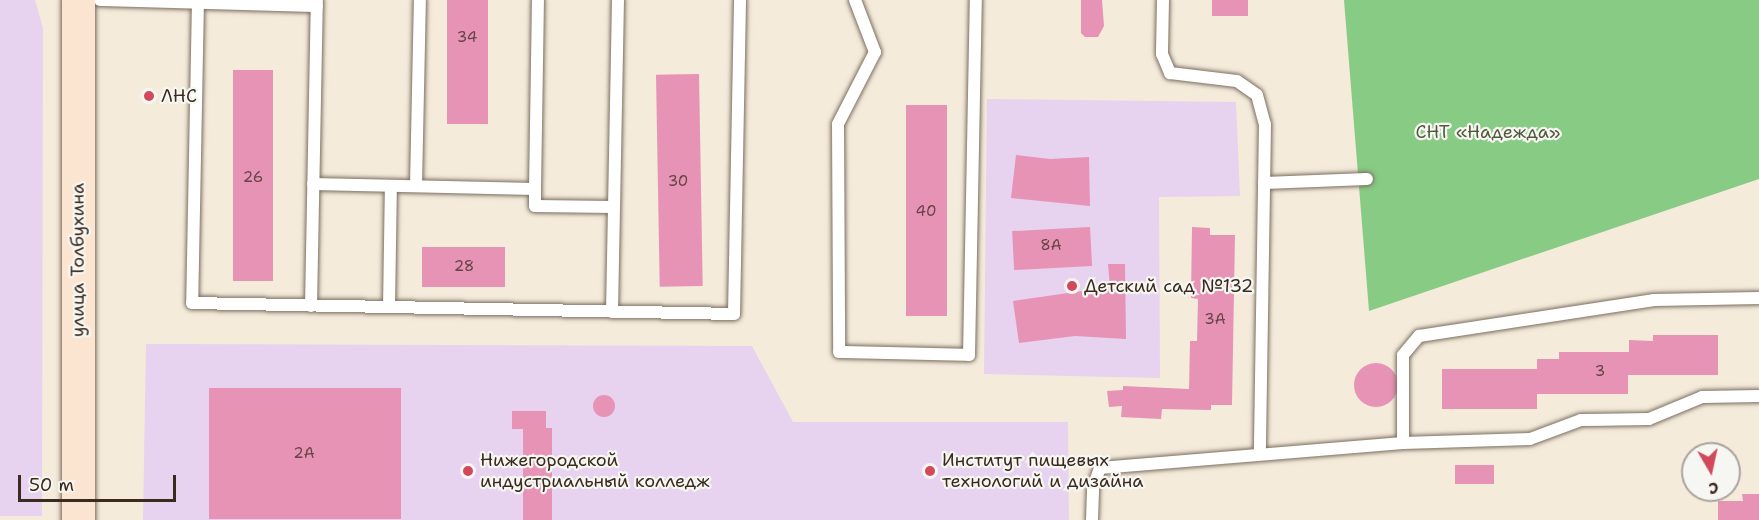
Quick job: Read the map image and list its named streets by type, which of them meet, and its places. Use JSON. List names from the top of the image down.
{
  "streets": {
    "street": ["улица Толбухина"]
  },
  "parks": ["СНТ «Надежда»"],
  "places": [
    "ЛНС",
    "Детский сад №132",
    "Нижегородской индустриальный колледж",
    "Институт пищевых технологий и дизайна"
  ],
  "house_numbers": [
    "34",
    "26",
    "30",
    "40",
    "8А",
    "28",
    "3А",
    "3",
    "2А"
  ],
  "scale_bar": "50 m",
  "north": "bottom"
}
